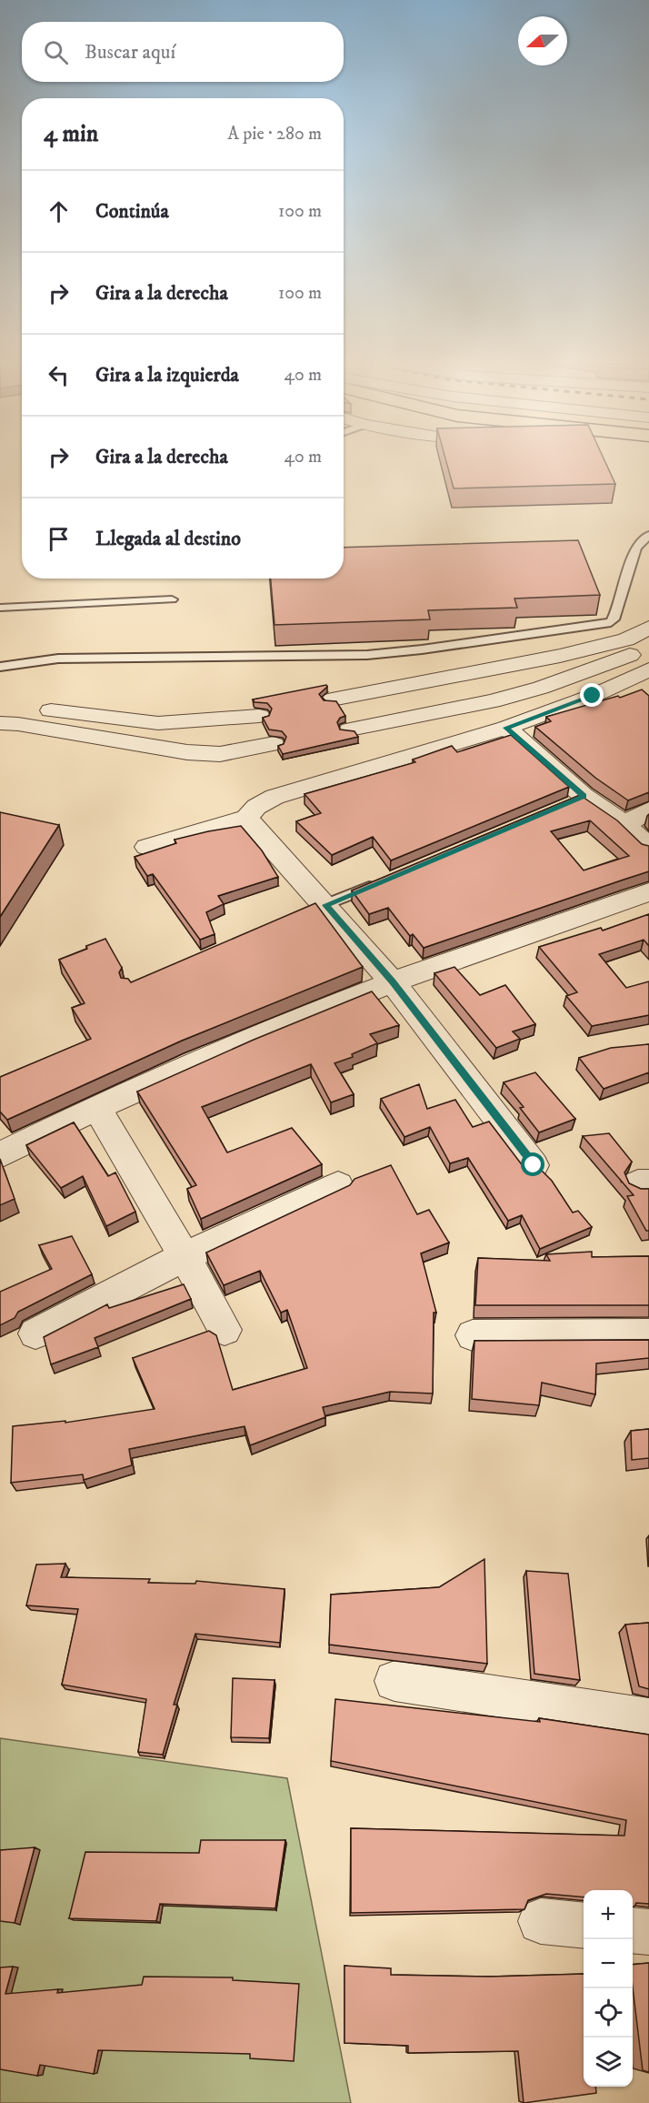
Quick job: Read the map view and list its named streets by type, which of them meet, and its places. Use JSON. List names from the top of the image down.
{
  "north": "left",
  "page": {
    "search": "Buscar aquí",
    "heading": ["4 min", "A pie · 280 m"],
    "list": [
      ["Continúa", "100 m"],
      ["Gira a la derecha", "100 m"],
      ["Gira a la izquierda", "40 m"],
      ["Gira a la derecha", "40 m"],
      "Llegada al destino"
    ],
    "map_buttons": ["+", "−"]
  }
}
